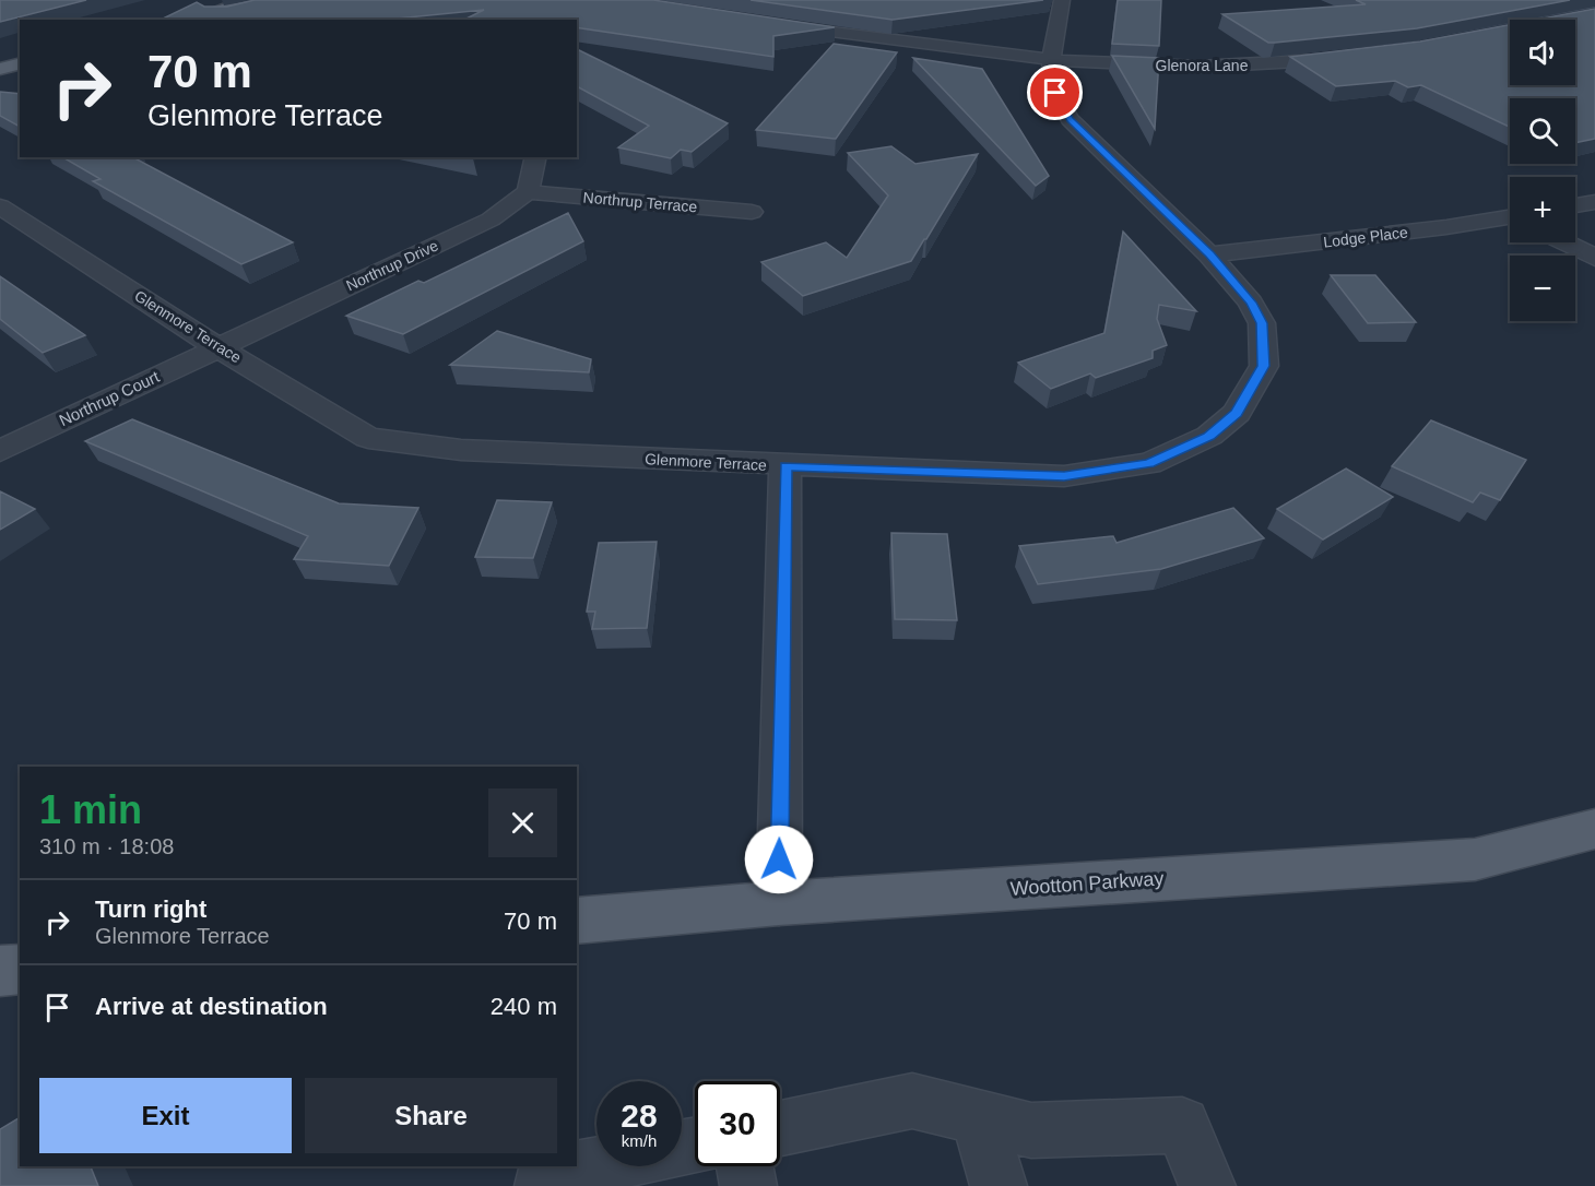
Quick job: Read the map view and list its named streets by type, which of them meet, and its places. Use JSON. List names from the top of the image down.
{
  "streets": {
    "main road": ["Wootton Parkway"],
    "street": [
      "Glenora Lane",
      "Northrup Terrace",
      "Lodge Place",
      "Northrup Drive",
      "Glenmore Terrace",
      "Northrup Court"
    ]
  },
  "crossings": [
    ["Glenora Lane", "Glenmore Terrace"],
    ["Northrup Terrace", "Northrup Drive"],
    ["Lodge Place", "Glenmore Terrace"],
    ["Northrup Drive", "Glenmore Terrace"],
    ["Northrup Drive", "Northrup Court"],
    ["Glenmore Terrace", "Northrup Court"]
  ],
  "page": {
    "map_buttons": ["+", "−"],
    "turn": ["70 m", "Glenmore Terrace"],
    "heading": ["1 min", "310 m · 18:08"],
    "list": [
      {
        "name": "Turn right",
        "note": "Glenmore Terrace",
        "value": "70 m"
      },
      {
        "name": "Arrive at destination",
        "value": "240 m"
      }
    ],
    "buttons": ["Exit", "Share"],
    "speed": "28 km/h",
    "limit": "30"
  }
}
